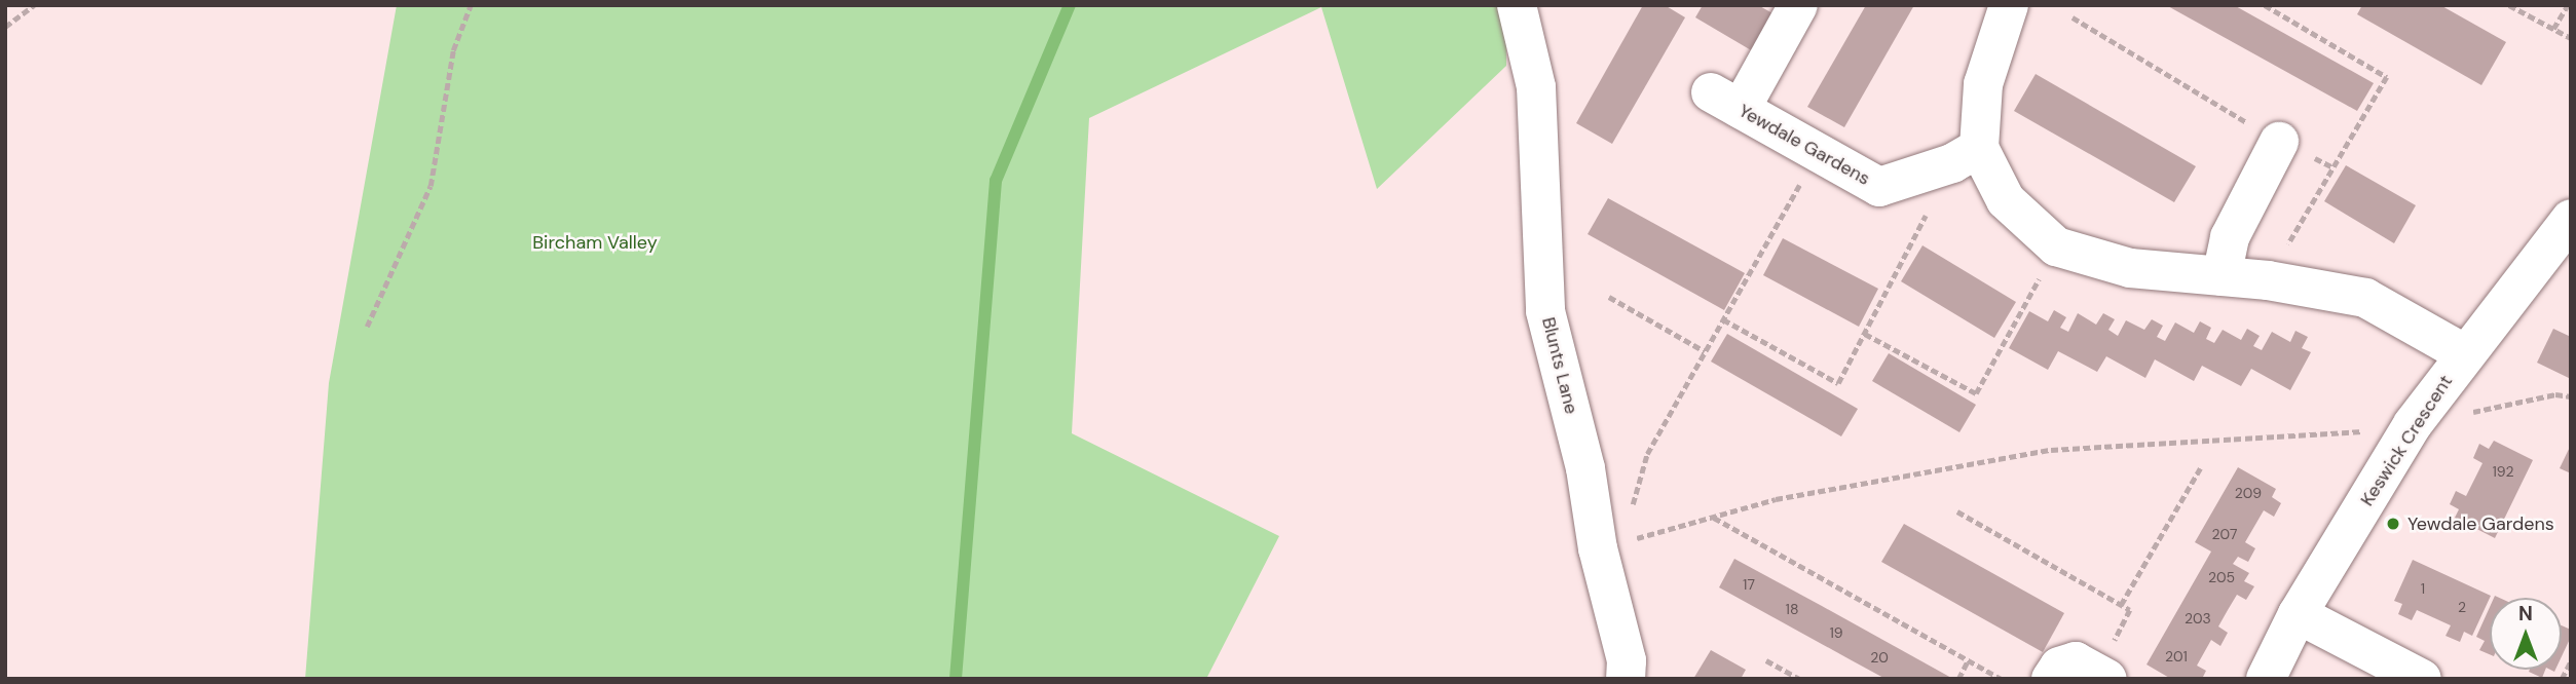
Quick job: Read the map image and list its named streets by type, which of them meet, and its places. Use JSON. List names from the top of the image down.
{
  "streets": {
    "street": ["Yewdale Gardens", "Blunts Lane", "Keswick Crescent"]
  },
  "parks": ["Bircham Valley"],
  "places": ["Yewdale Gardens"],
  "house_numbers": [
    "192",
    "209",
    "207",
    "205",
    "17",
    "1",
    "2",
    "18",
    "203",
    "19",
    "201",
    "20"
  ],
  "north": "top"
}
